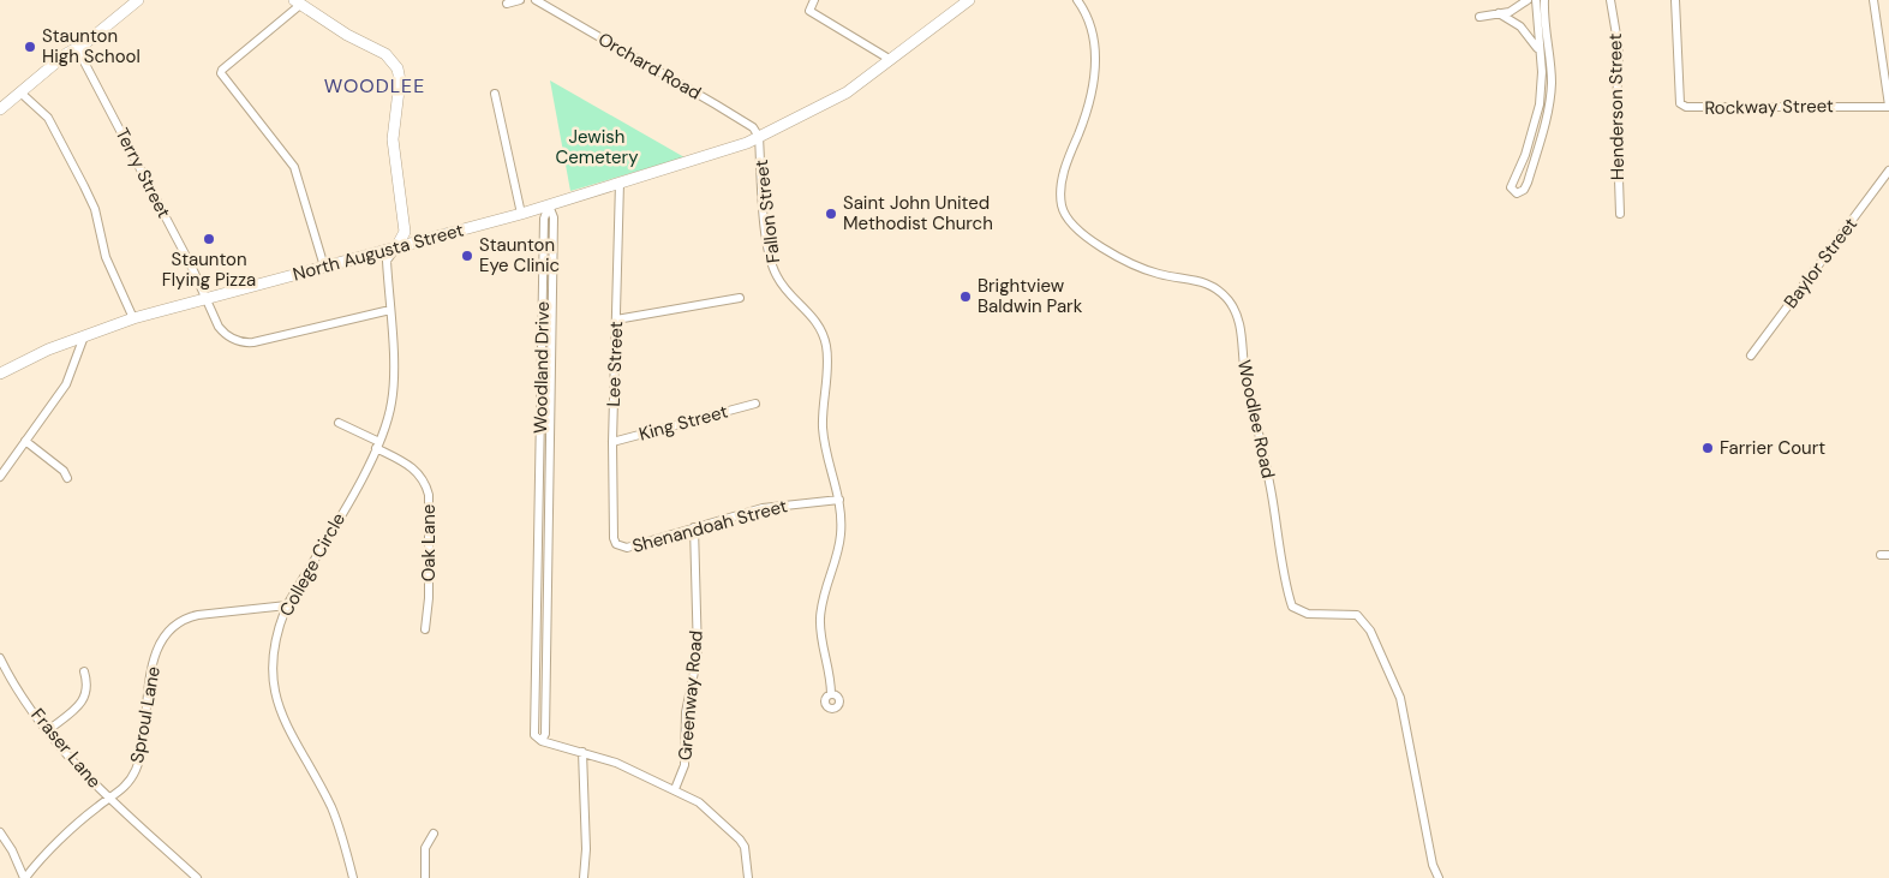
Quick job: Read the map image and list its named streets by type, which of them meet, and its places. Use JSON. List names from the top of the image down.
{
  "streets": {
    "main road": ["North Augusta Street"],
    "street": [
      "Orchard Road",
      "Henderson Street",
      "Rockway Street",
      "Terry Street",
      "Fallon Street",
      "Baylor Street",
      "Lee Street",
      "Woodland Drive",
      "Woodlee Road",
      "King Street",
      "Shenandoah Street",
      "Oak Lane",
      "College Circle",
      "Greenway Road",
      "Sproul Lane",
      "Fraser Lane"
    ]
  },
  "crossings": [
    ["Orchard Road", "Fallon Street"],
    ["Orchard Road", "North Augusta Street"],
    ["Terry Street", "North Augusta Street"],
    ["Terry Street", "College Circle"],
    ["Fallon Street", "North Augusta Street"],
    ["Fallon Street", "Shenandoah Street"],
    ["North Augusta Street", "Lee Street"],
    ["North Augusta Street", "Woodland Drive"],
    ["North Augusta Street", "College Circle"],
    ["Lee Street", "King Street"],
    ["Lee Street", "Shenandoah Street"],
    ["Woodland Drive", "Greenway Road"],
    ["Shenandoah Street", "Greenway Road"],
    ["Oak Lane", "College Circle"],
    ["College Circle", "Sproul Lane"],
    ["Sproul Lane", "Fraser Lane"]
  ],
  "districts": ["WOODLEE"],
  "parks": ["Jewish Cemetery"],
  "places": [
    "Staunton High School",
    "Saint John United Methodist Church",
    "Staunton Flying Pizza",
    "Staunton Eye Clinic",
    "Brightview Baldwin Park",
    "Farrier Court"
  ]
}
